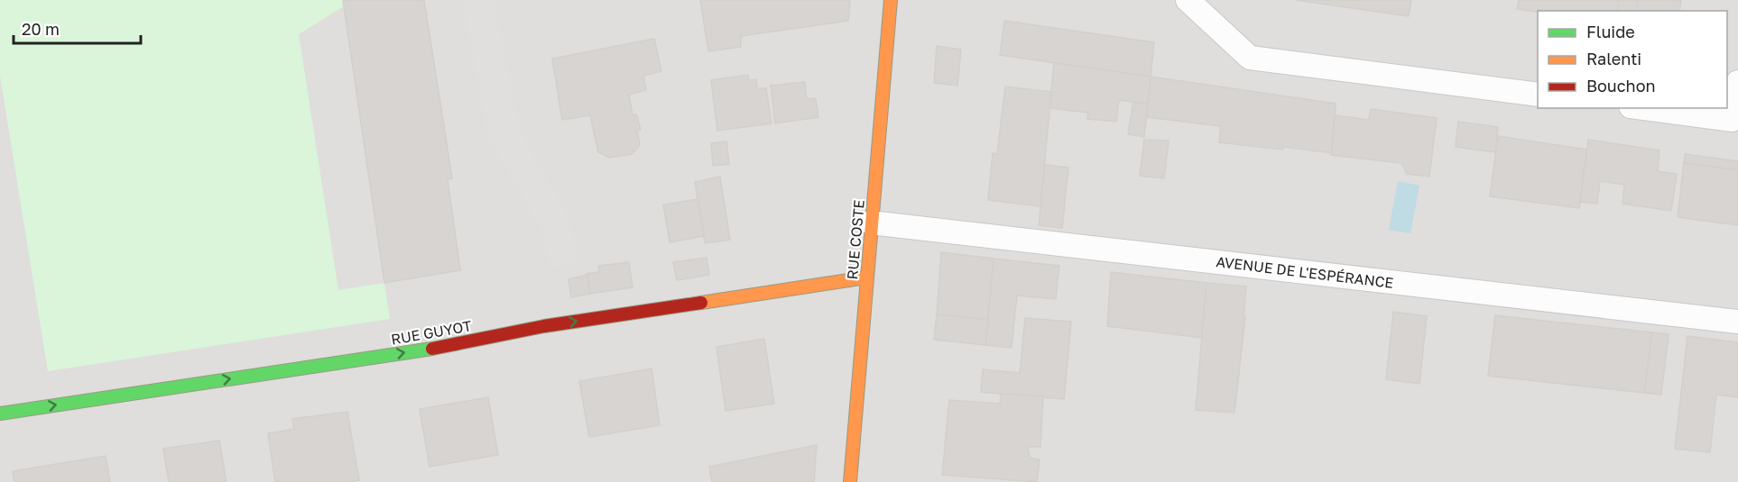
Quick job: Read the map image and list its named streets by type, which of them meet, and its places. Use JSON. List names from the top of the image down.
{
  "streets": {
    "street": ["RUE COSTE", "RUE GUYOT"],
    "lane": ["AVENUE DE L'ESPÉRANCE"]
  },
  "crossings": [
    ["RUE COSTE", "AVENUE DE L'ESPÉRANCE"],
    ["RUE COSTE", "RUE GUYOT"]
  ],
  "one_way": ["RUE GUYOT"],
  "legend": ["Fluide", "Ralenti", "Bouchon"],
  "scale_bar": "20 m"
}
